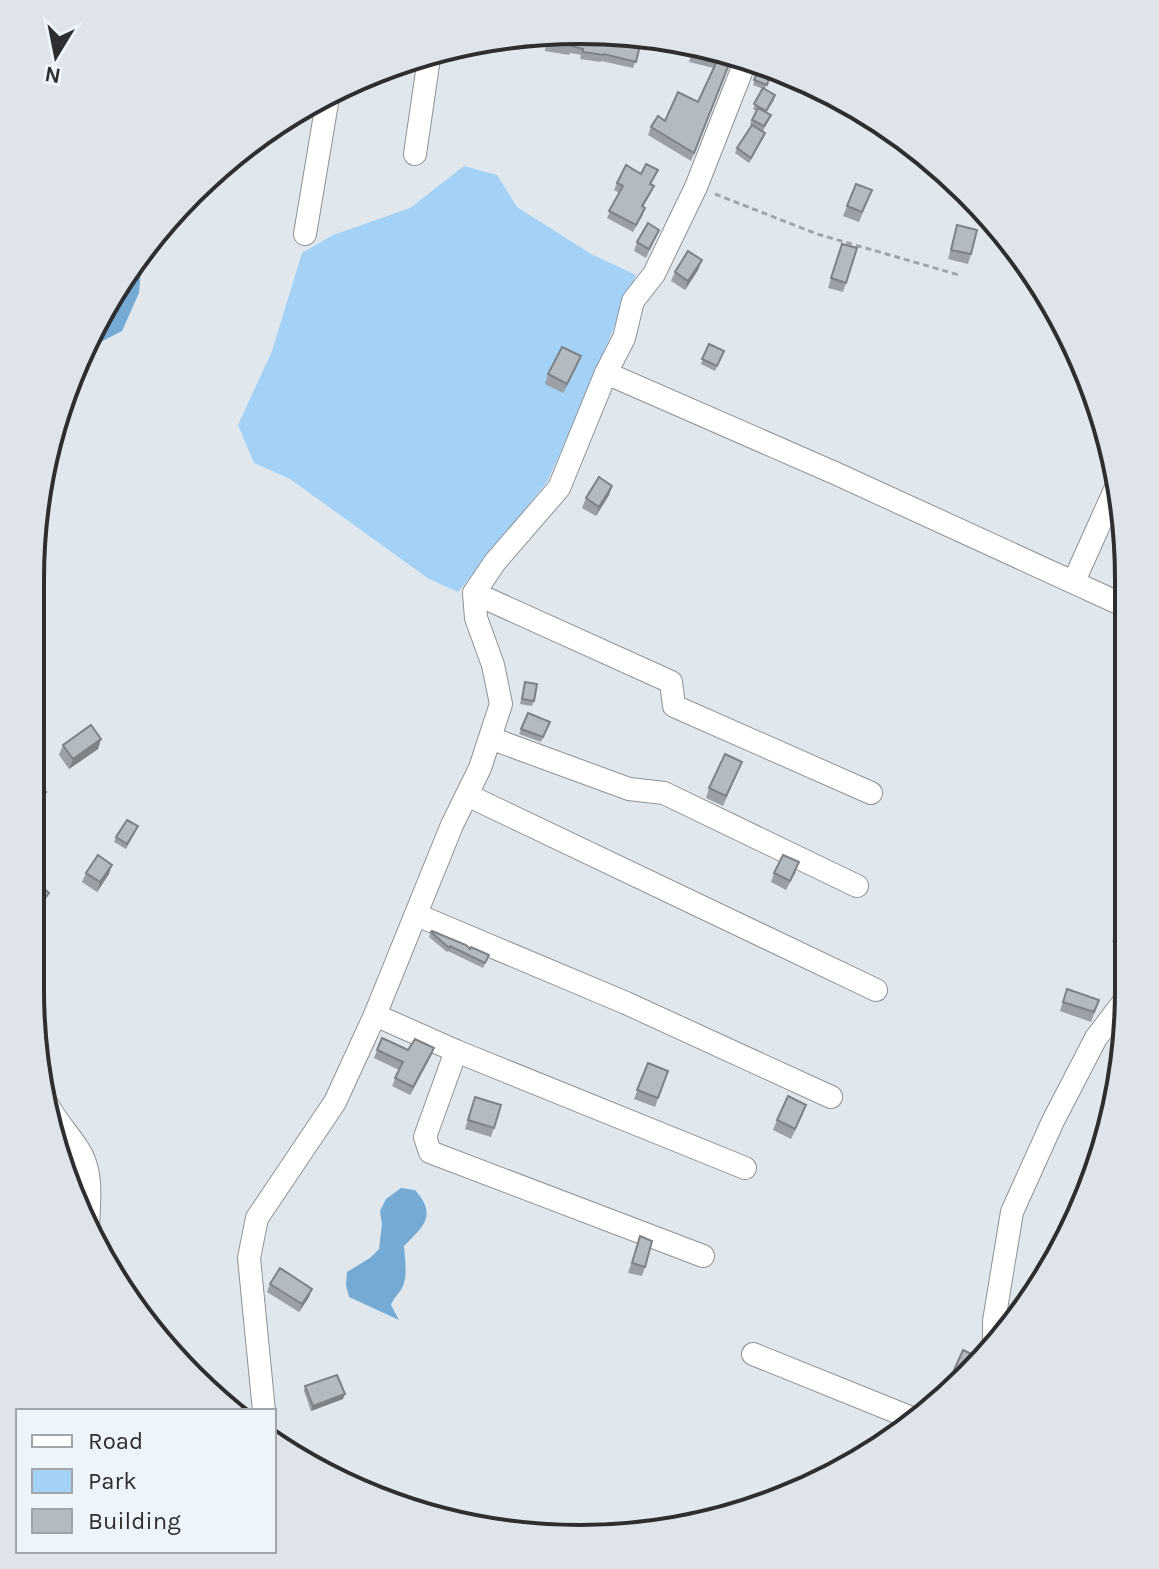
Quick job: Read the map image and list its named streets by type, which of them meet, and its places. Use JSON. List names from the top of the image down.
{
  "legend": ["Road", "Park", "Building"],
  "north": "bottom"
}
